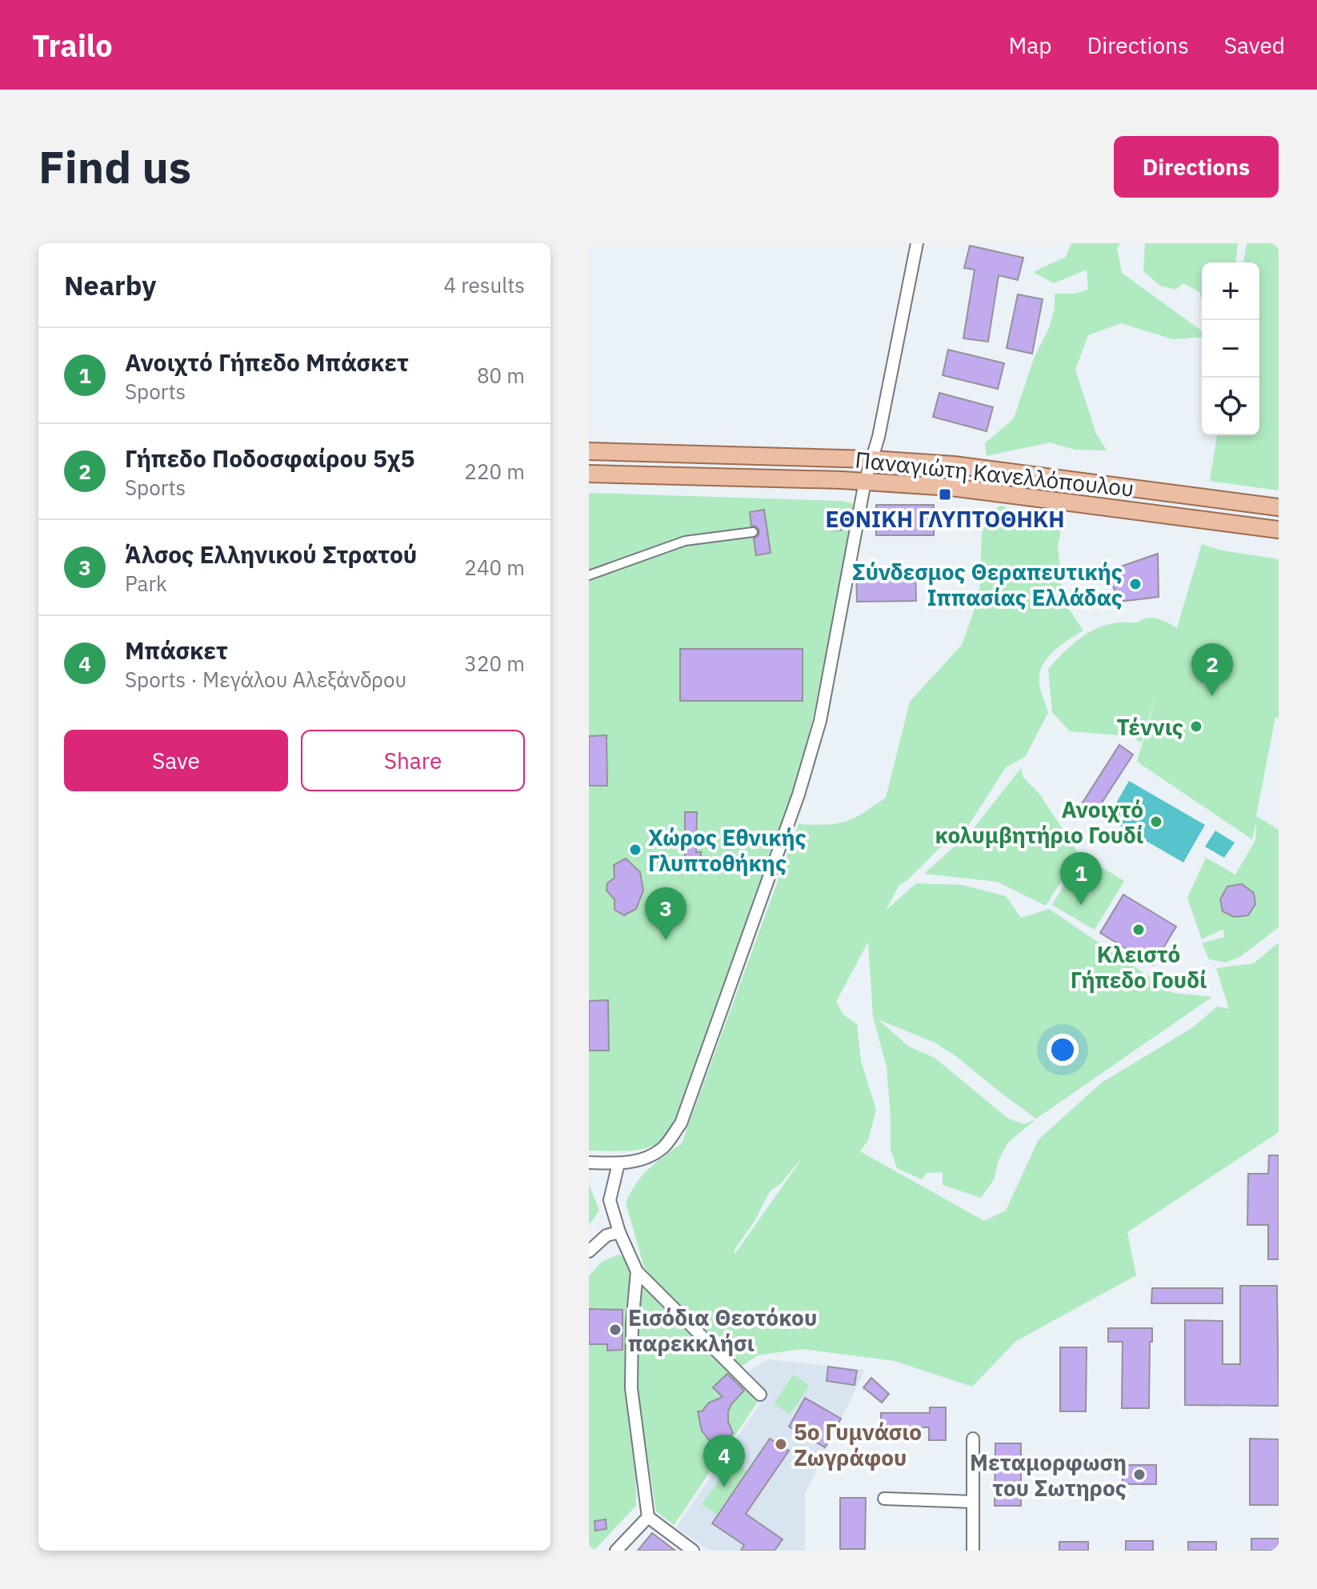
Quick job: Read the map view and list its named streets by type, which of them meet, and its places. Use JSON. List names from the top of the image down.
{
  "streets": {
    "main road": ["Παναγιώτη Κανελλόπουλου"]
  },
  "places": {
    "transit": ["ΕΘΝΙΚΗ ΓΛΥΠΤΟΘΗΚΗ"],
    "other": [
      "Σύνδεσμος Θεραπευτικής Ιππασίας Ελλάδας",
      "Τέννις",
      "Ανοιχτό κολυμβητήριο Γουδί",
      "Χώρος Εθνικής Γλυπτοθήκης",
      "Κλειστό Γήπεδο Γουδί",
      "Εισόδια Θεοτόκου παρεκκλήσι",
      "5ο Γυμνάσιο Ζωγράφου",
      "Μεταμορφωση του Σωτηρος"
    ]
  },
  "page": {
    "header": "Trailo",
    "nav": ["Map", "Directions", "Saved"],
    "buttons": [
      "Directions",
      ["Save", "Share"]
    ],
    "title": "Find us",
    "heading": ["Nearby", "4 results"],
    "map_buttons": ["+", "−"],
    "list": [
      {
        "mark": "1",
        "name": "Ανοιχτό Γήπεδο Μπάσκετ",
        "note": "Sports",
        "value": "80 m"
      },
      {
        "mark": "2",
        "name": "Γήπεδο Ποδοσφαίρου 5χ5",
        "note": "Sports",
        "value": "220 m"
      },
      {
        "mark": "3",
        "name": "Άλσος Ελληνικού Στρατού",
        "note": "Park",
        "value": "240 m"
      },
      {
        "mark": "4",
        "name": "Μπάσκετ",
        "note": "Sports · Μεγάλου Αλεξάνδρου",
        "value": "320 m"
      }
    ],
    "pins": [
      "2",
      "1",
      "3",
      "4"
    ]
  }
}
